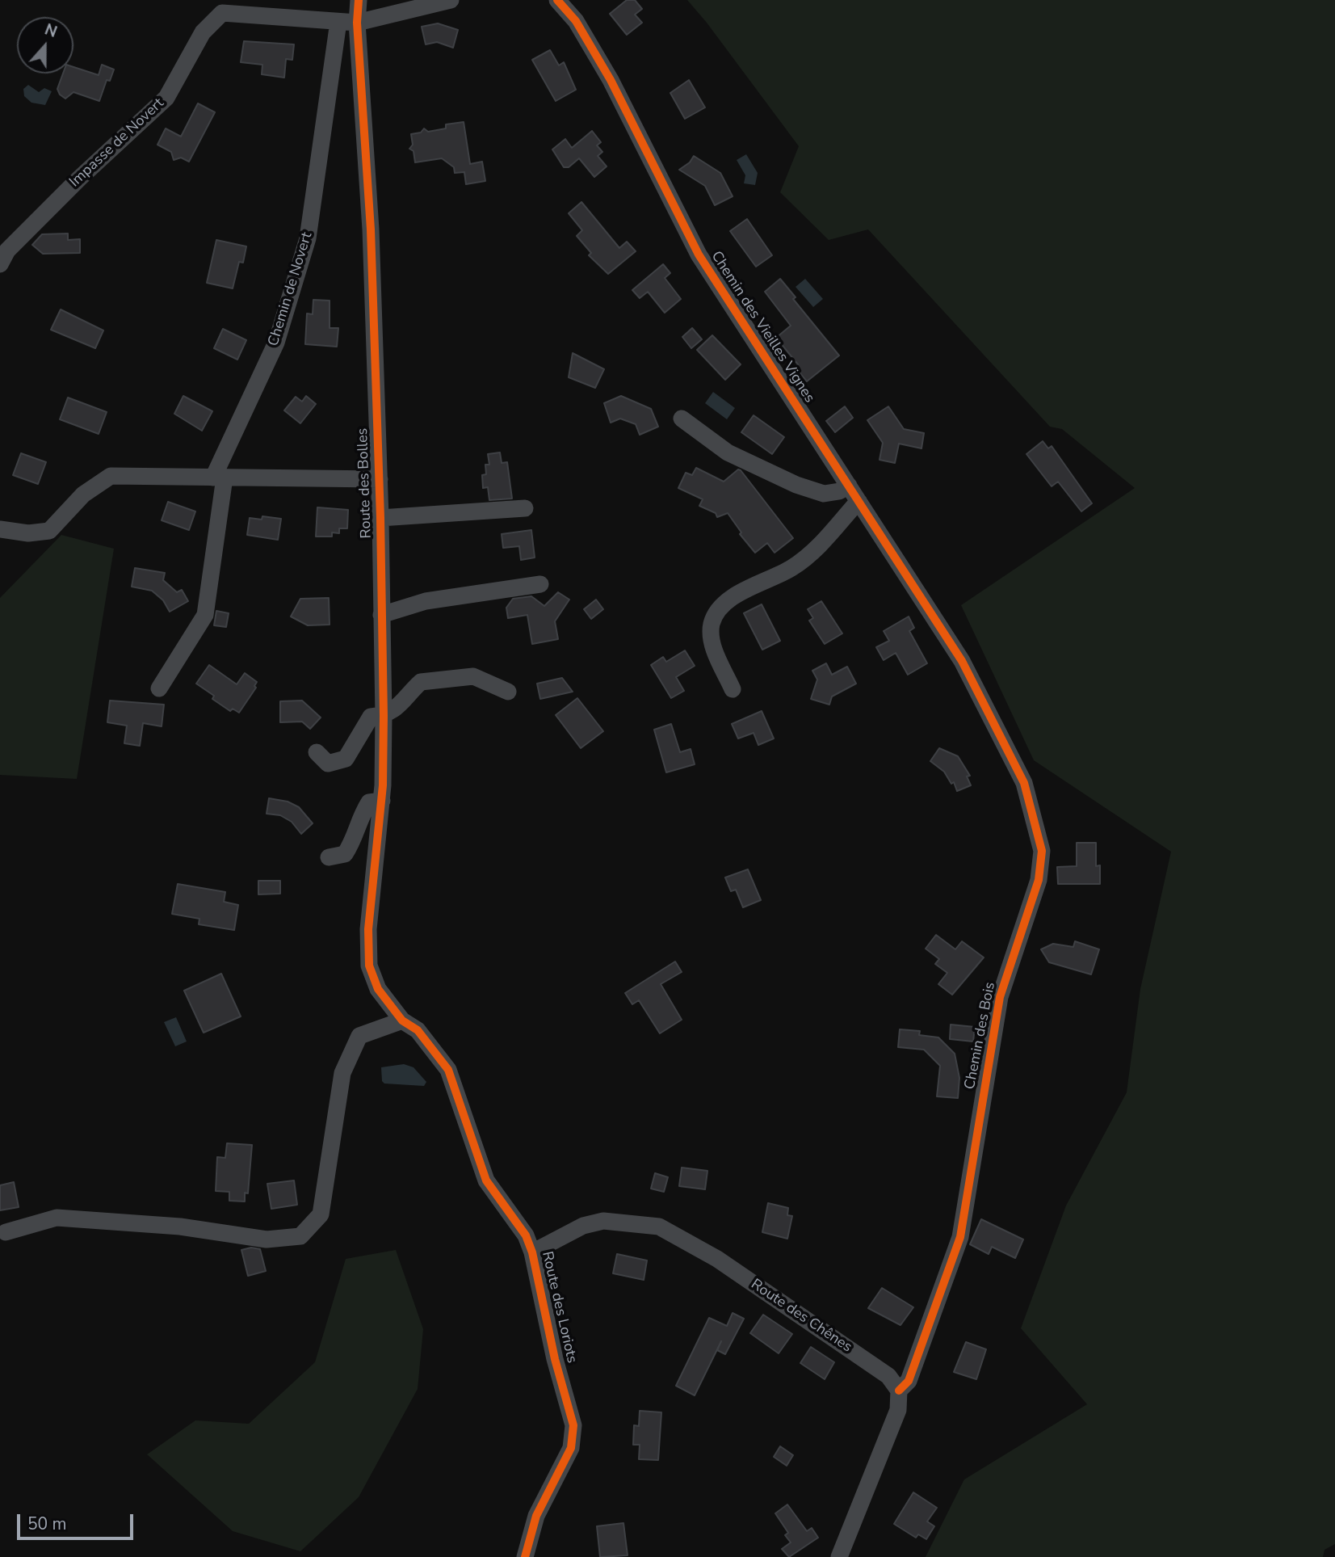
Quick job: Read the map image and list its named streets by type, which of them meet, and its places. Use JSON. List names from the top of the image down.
{
  "streets": {
    "street": [
      "Impasse de Novert",
      "Chemin de Novert",
      "Chemin des Vieilles Vignes",
      "Route des Bolles",
      "Chemin des Bois",
      "Route des Loriots",
      "Route des Chênes"
    ]
  },
  "crossings": [
    ["Impasse de Novert", "Chemin de Novert"],
    ["Impasse de Novert", "Route des Bolles"],
    ["Chemin des Vieilles Vignes", "Chemin des Bois"],
    ["Route des Bolles", "Route des Loriots"],
    ["Chemin des Bois", "Route des Chênes"],
    ["Route des Loriots", "Route des Chênes"]
  ],
  "scale_bar": "50 m",
  "north": "top"
}
